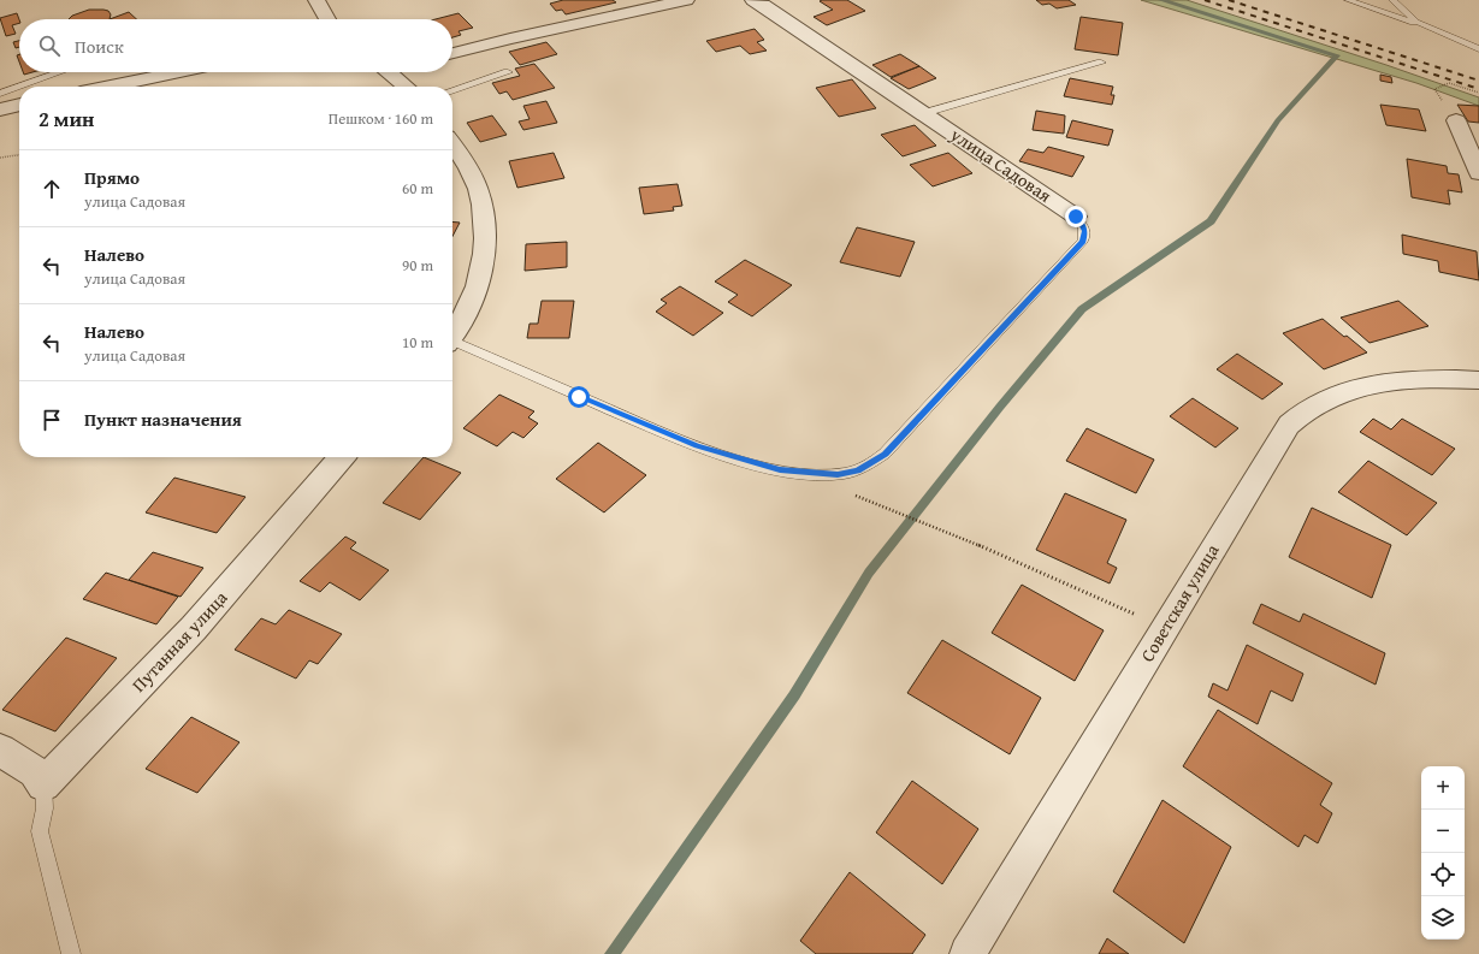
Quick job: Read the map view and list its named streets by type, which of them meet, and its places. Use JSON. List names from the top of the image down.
{
  "streets": {
    "street": ["улица Садовая", "Советская улица", "Путанная улица"]
  },
  "page": {
    "search": "Поиск",
    "heading": ["2 мин", "Пешком · 160 m"],
    "list": [
      ["Прямо", "улица Садовая", "60 m"],
      ["Налево", "улица Садовая", "90 m"],
      ["Налево", "улица Садовая", "10 m"],
      "Пункт назначения"
    ],
    "map_buttons": ["+", "−"]
  }
}
